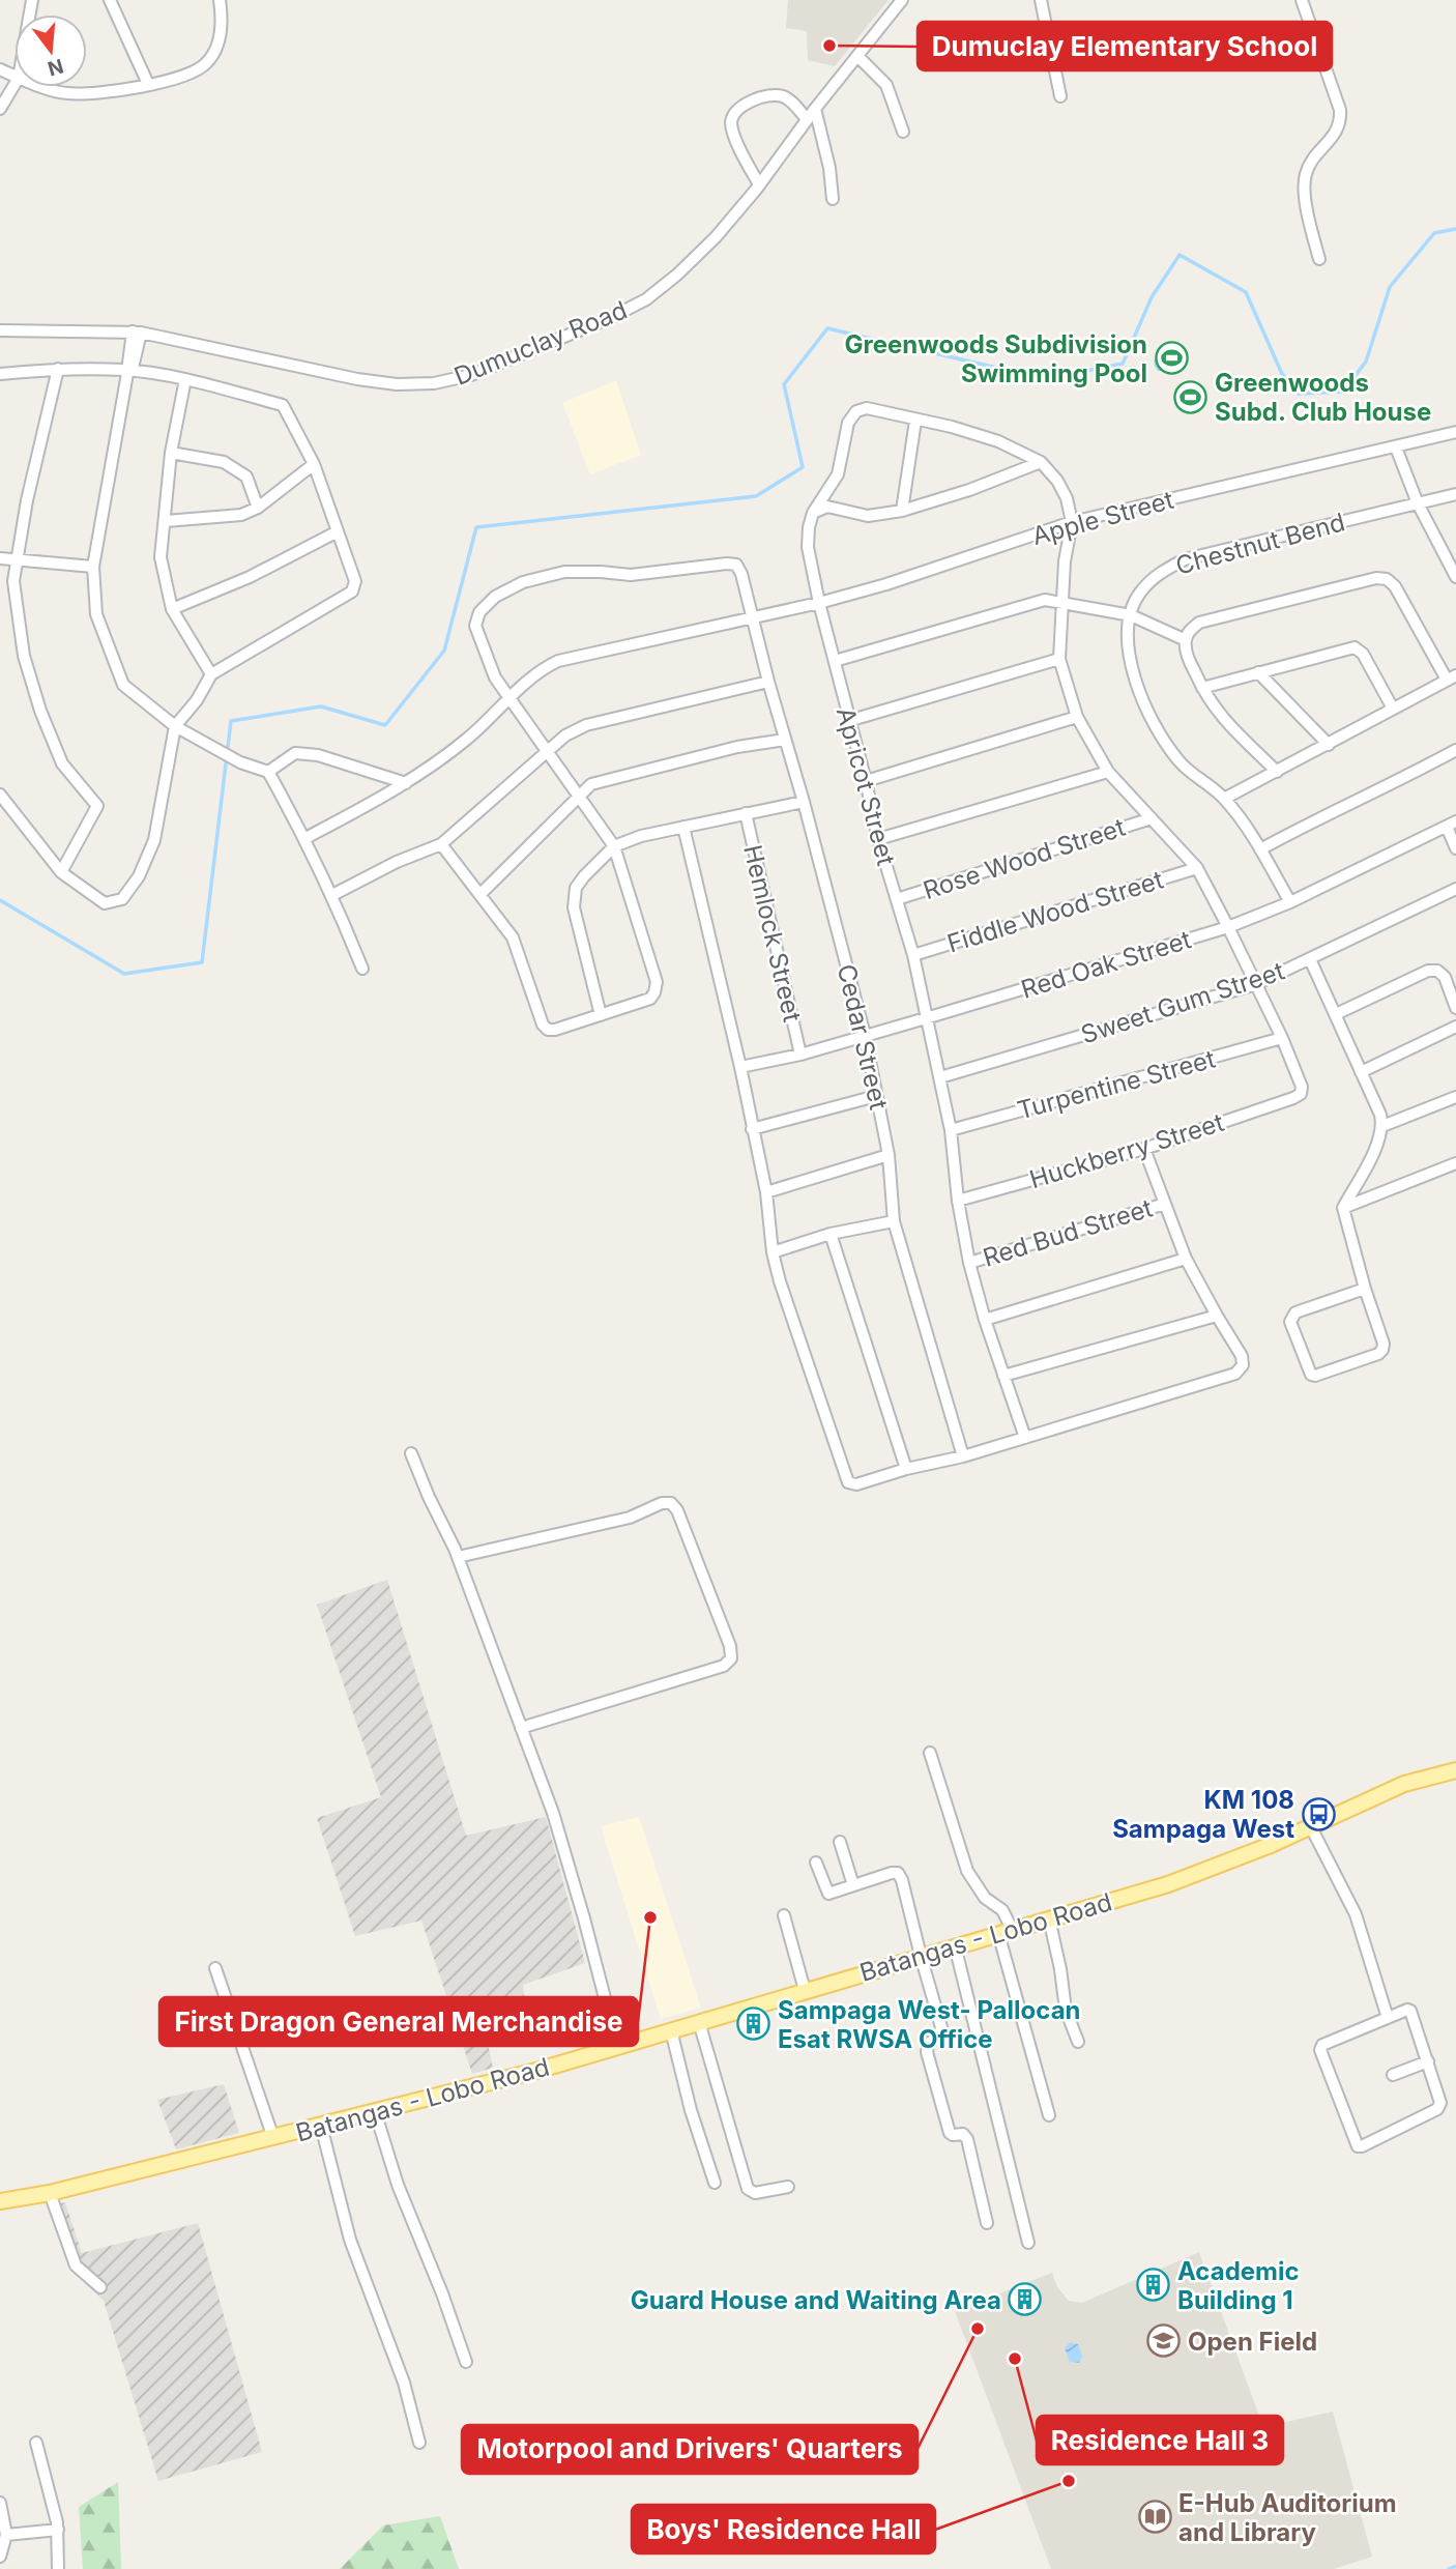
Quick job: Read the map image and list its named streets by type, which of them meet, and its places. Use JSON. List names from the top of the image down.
{
  "streets": {
    "main road": ["Batangas - Lobo Road"],
    "street": [
      "Dumuclay Road",
      "Apple Street",
      "Chestnut Bend",
      "Apricot Street",
      "Rose Wood Street",
      "Fiddle Wood Street",
      "Hemlock Street",
      "Red Oak Street",
      "Sweet Gum Street",
      "Cedar Street",
      "Turpentine Street",
      "Huckberry Street",
      "Red Bud Street"
    ]
  },
  "crossings": [
    ["Apple Street", "Apricot Street"],
    ["Apple Street", "Cedar Street"],
    ["Chestnut Bend", "Red Oak Street"],
    ["Apricot Street", "Rose Wood Street"],
    ["Apricot Street", "Fiddle Wood Street"],
    ["Apricot Street", "Red Oak Street"],
    ["Apricot Street", "Sweet Gum Street"],
    ["Apricot Street", "Turpentine Street"],
    ["Apricot Street", "Huckberry Street"],
    ["Apricot Street", "Red Bud Street"],
    ["Hemlock Street", "Red Oak Street"],
    ["Red Oak Street", "Cedar Street"],
    ["Turpentine Street", "Huckberry Street"]
  ],
  "places": {
    "other": [
      "Dumuclay Elementary School",
      "First Dragon General Merchandise",
      "Motorpool and Drivers' Quarters",
      "Residence Hall 3",
      "Boys' Residence Hall"
    ],
    "sports": ["Greenwoods Subdivision Swimming Pool", "Greenwoods Subd. Club House"],
    "bus stop": ["KM 108 Sampaga West"],
    "building": ["Sampaga West- Pallocan Esat RWSA Office", "Academic Building 1", "Guard House and Waiting Area"],
    "school or university": ["Open Field"],
    "library": ["E-Hub Auditorium and Library"]
  },
  "north": "bottom"
}
